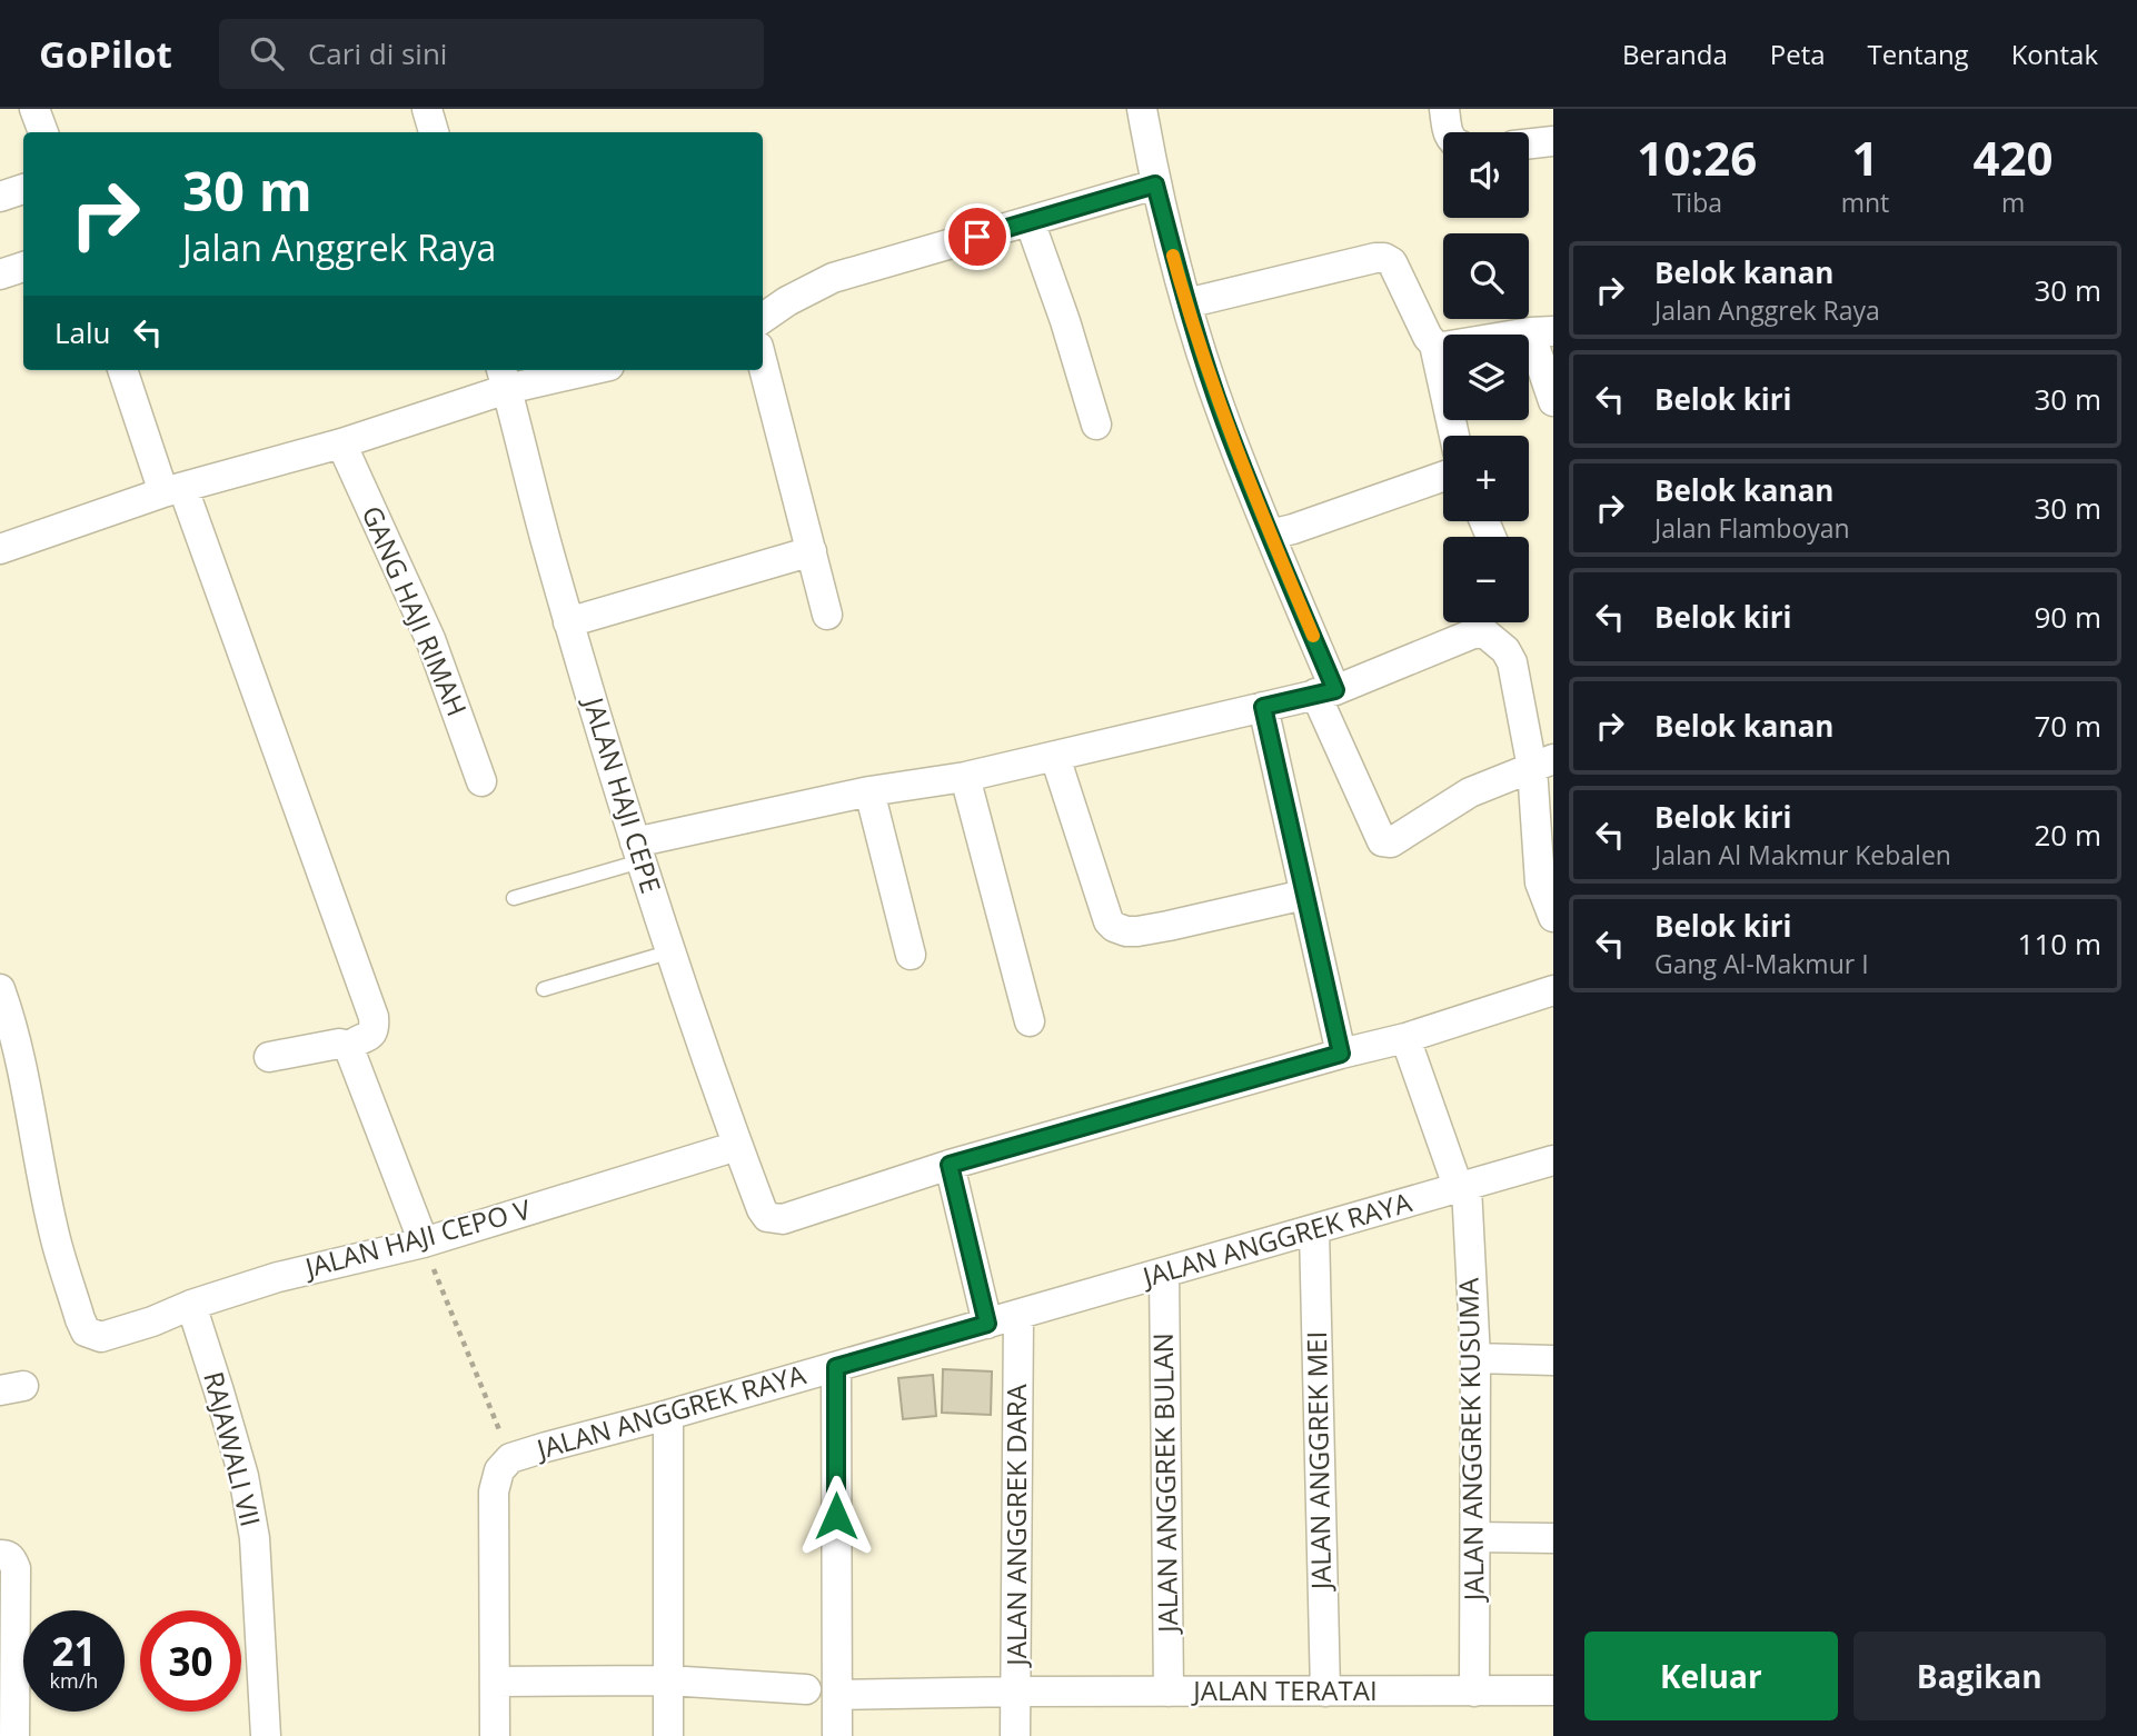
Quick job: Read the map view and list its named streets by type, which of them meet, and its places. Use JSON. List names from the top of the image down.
{
  "streets": {
    "street": [
      "GANG HAJI RIMAH",
      "JALAN HAJI CEPE",
      "JALAN HAJI CEPO V",
      "JALAN ANGGREK RAYA",
      "JALAN ANGGREK KUSUMA",
      "RAJAWALI VII",
      "JALAN ANGGREK MEI",
      "JALAN ANGGREK BULAN",
      "JALAN ANGGREK DARA",
      "JALAN TERATAI"
    ]
  },
  "crossings": [
    ["JALAN HAJI CEPE", "JALAN HAJI CEPO V"],
    ["JALAN HAJI CEPO V", "RAJAWALI VII"],
    ["JALAN ANGGREK RAYA", "JALAN ANGGREK KUSUMA"],
    ["JALAN ANGGREK RAYA", "JALAN ANGGREK MEI"],
    ["JALAN ANGGREK RAYA", "JALAN ANGGREK BULAN"],
    ["JALAN ANGGREK RAYA", "JALAN ANGGREK DARA"],
    ["JALAN ANGGREK KUSUMA", "JALAN TERATAI"],
    ["JALAN ANGGREK MEI", "JALAN TERATAI"],
    ["JALAN ANGGREK BULAN", "JALAN TERATAI"],
    ["JALAN ANGGREK DARA", "JALAN TERATAI"]
  ],
  "page": {
    "header": "GoPilot",
    "search": "Cari di sini",
    "nav": [
      "Beranda",
      "Peta",
      "Tentang",
      "Kontak"
    ],
    "eta": [
      "10:26",
      "Tiba",
      "1",
      "mnt",
      "420",
      "m"
    ],
    "map_buttons": ["+", "−"],
    "turn": ["30 m", "Jalan Anggrek Raya"],
    "list": [
      {
        "name": "Belok kanan",
        "note": "Jalan Anggrek Raya",
        "value": "30 m"
      },
      {
        "name": "Belok kiri",
        "value": "30 m"
      },
      {
        "name": "Belok kanan",
        "note": "Jalan Flamboyan",
        "value": "30 m"
      },
      {
        "name": "Belok kiri",
        "value": "90 m"
      },
      {
        "name": "Belok kanan",
        "value": "70 m"
      },
      {
        "name": "Belok kiri",
        "note": "Jalan Al Makmur Kebalen",
        "value": "20 m"
      },
      {
        "name": "Belok kiri",
        "note": "Gang Al-Makmur I",
        "value": "110 m"
      }
    ],
    "then": "Lalu",
    "speed": "21 km/h",
    "limit": "30",
    "buttons": ["Keluar", "Bagikan"]
  }
}
